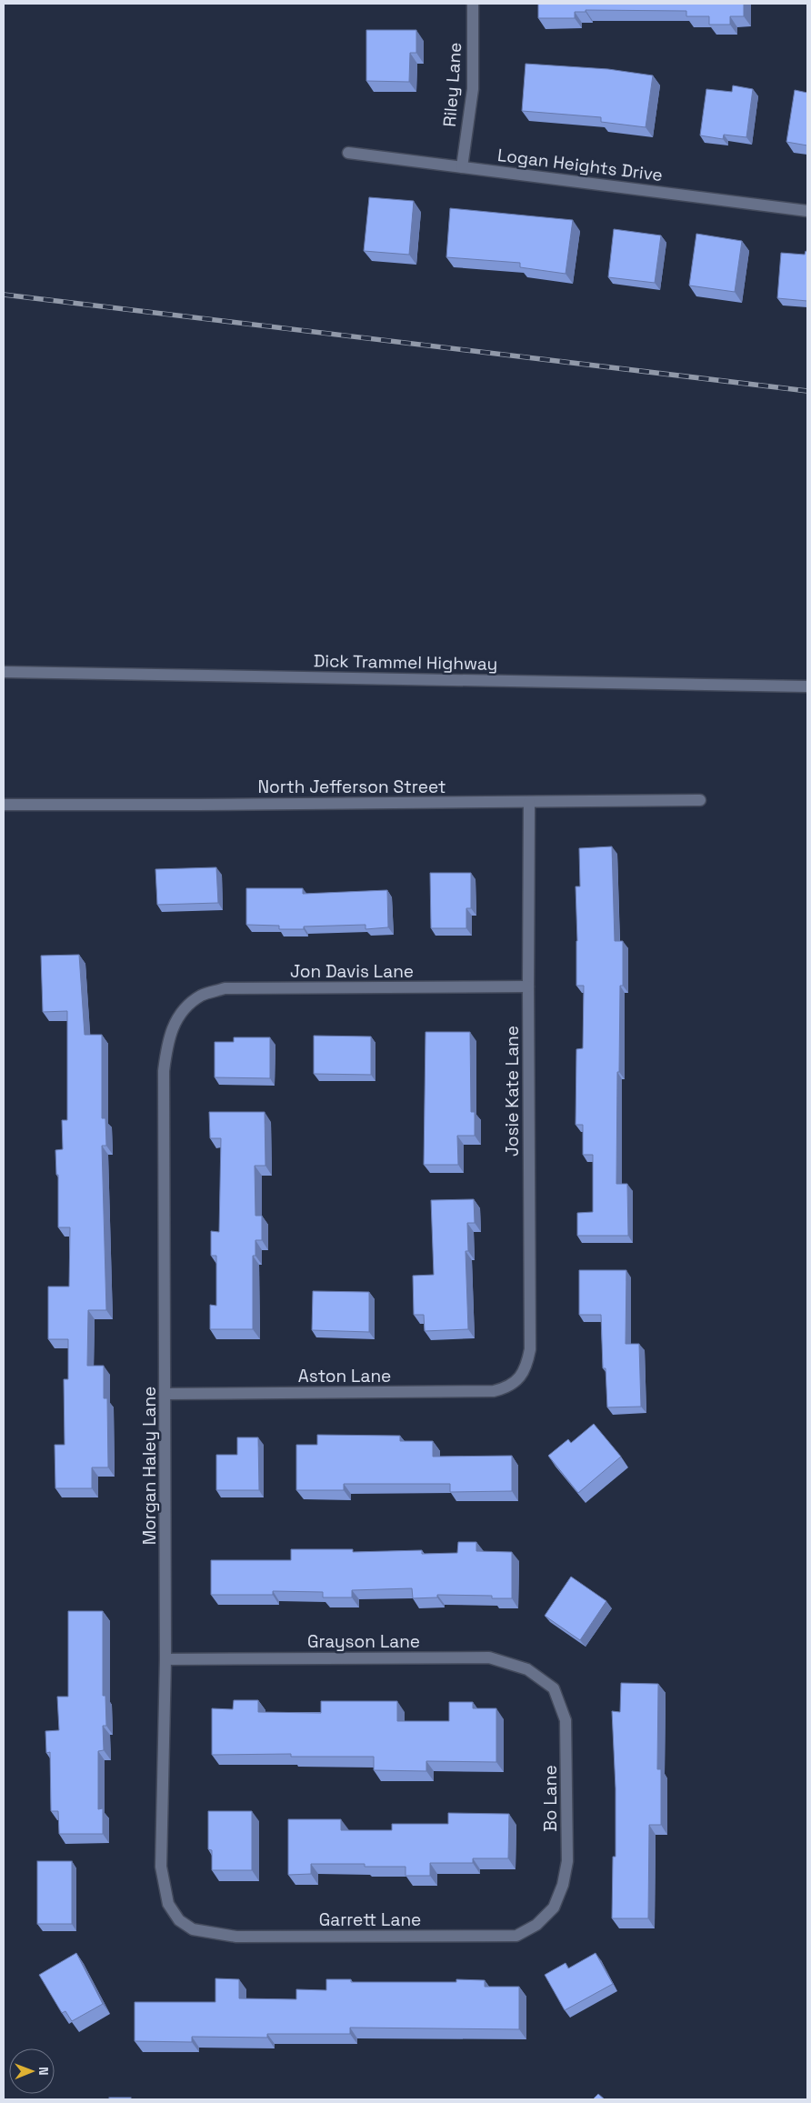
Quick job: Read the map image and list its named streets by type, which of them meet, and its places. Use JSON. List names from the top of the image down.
{
  "streets": {
    "street": [
      "Riley Lane",
      "Logan Heights Drive",
      "Dick Trammel Highway",
      "North Jefferson Street",
      "Jon Davis Lane",
      "Josie Kate Lane",
      "Aston Lane",
      "Morgan Haley Lane",
      "Grayson Lane",
      "Bo Lane",
      "Garrett Lane"
    ]
  },
  "crossings": [
    ["Riley Lane", "Logan Heights Drive"],
    ["North Jefferson Street", "Josie Kate Lane"],
    ["Jon Davis Lane", "Josie Kate Lane"],
    ["Jon Davis Lane", "Morgan Haley Lane"],
    ["Josie Kate Lane", "Aston Lane"],
    ["Aston Lane", "Morgan Haley Lane"],
    ["Morgan Haley Lane", "Grayson Lane"],
    ["Morgan Haley Lane", "Garrett Lane"],
    ["Grayson Lane", "Bo Lane"],
    ["Bo Lane", "Garrett Lane"]
  ],
  "north": "right"
}
